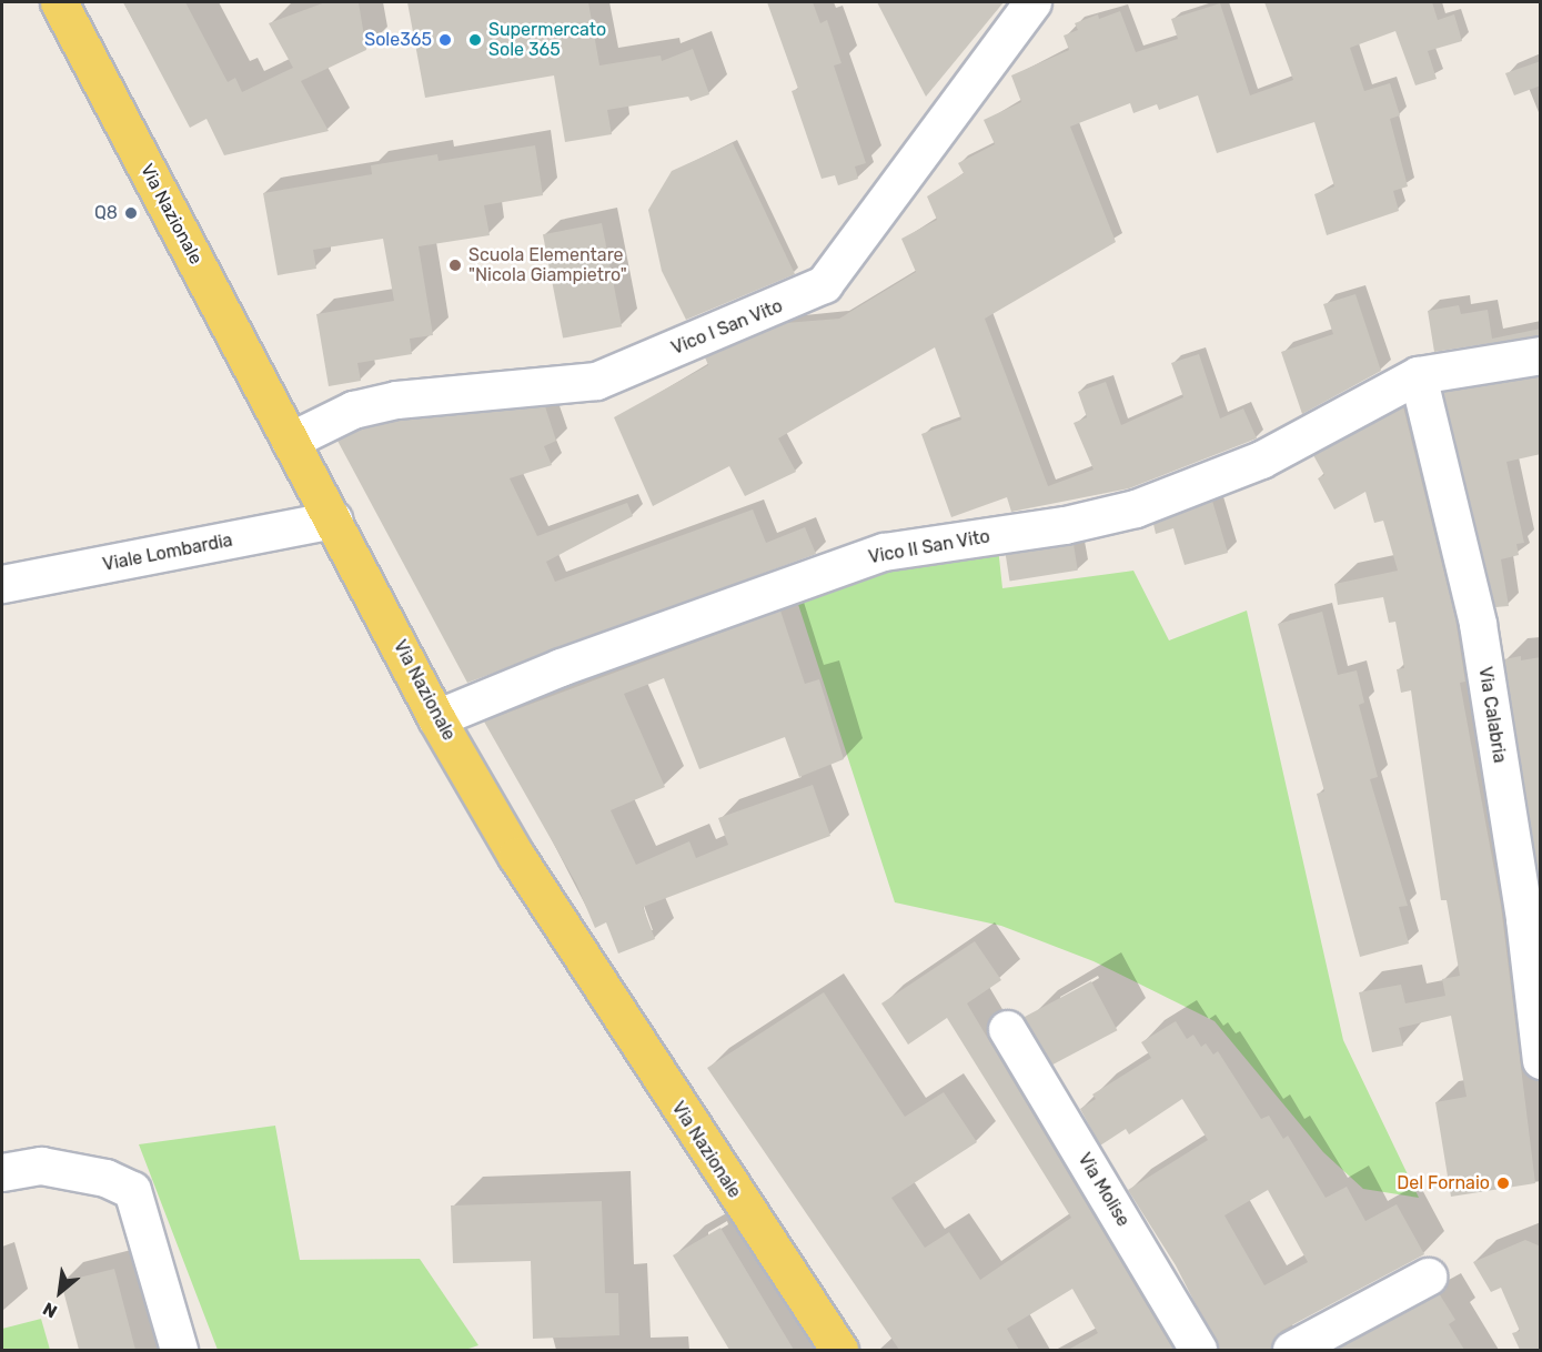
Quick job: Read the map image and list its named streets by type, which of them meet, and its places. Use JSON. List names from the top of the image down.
{
  "streets": {
    "main road": ["Via Nazionale"],
    "street": [
      "Vico I San Vito",
      "Vico II San Vito",
      "Viale Lombardia",
      "Via Calabria",
      "Via Molise"
    ]
  },
  "crossings": [
    ["Via Nazionale", "Vico I San Vito"],
    ["Via Nazionale", "Vico II San Vito"],
    ["Via Nazionale", "Viale Lombardia"],
    ["Vico II San Vito", "Via Calabria"]
  ],
  "places": [
    "Sole365",
    "Supermercato Sole 365",
    "Q8",
    "Scuola Elementare \"Nicola Giampietro\"",
    "Del Fornaio"
  ],
  "north": "bottom left"
}
